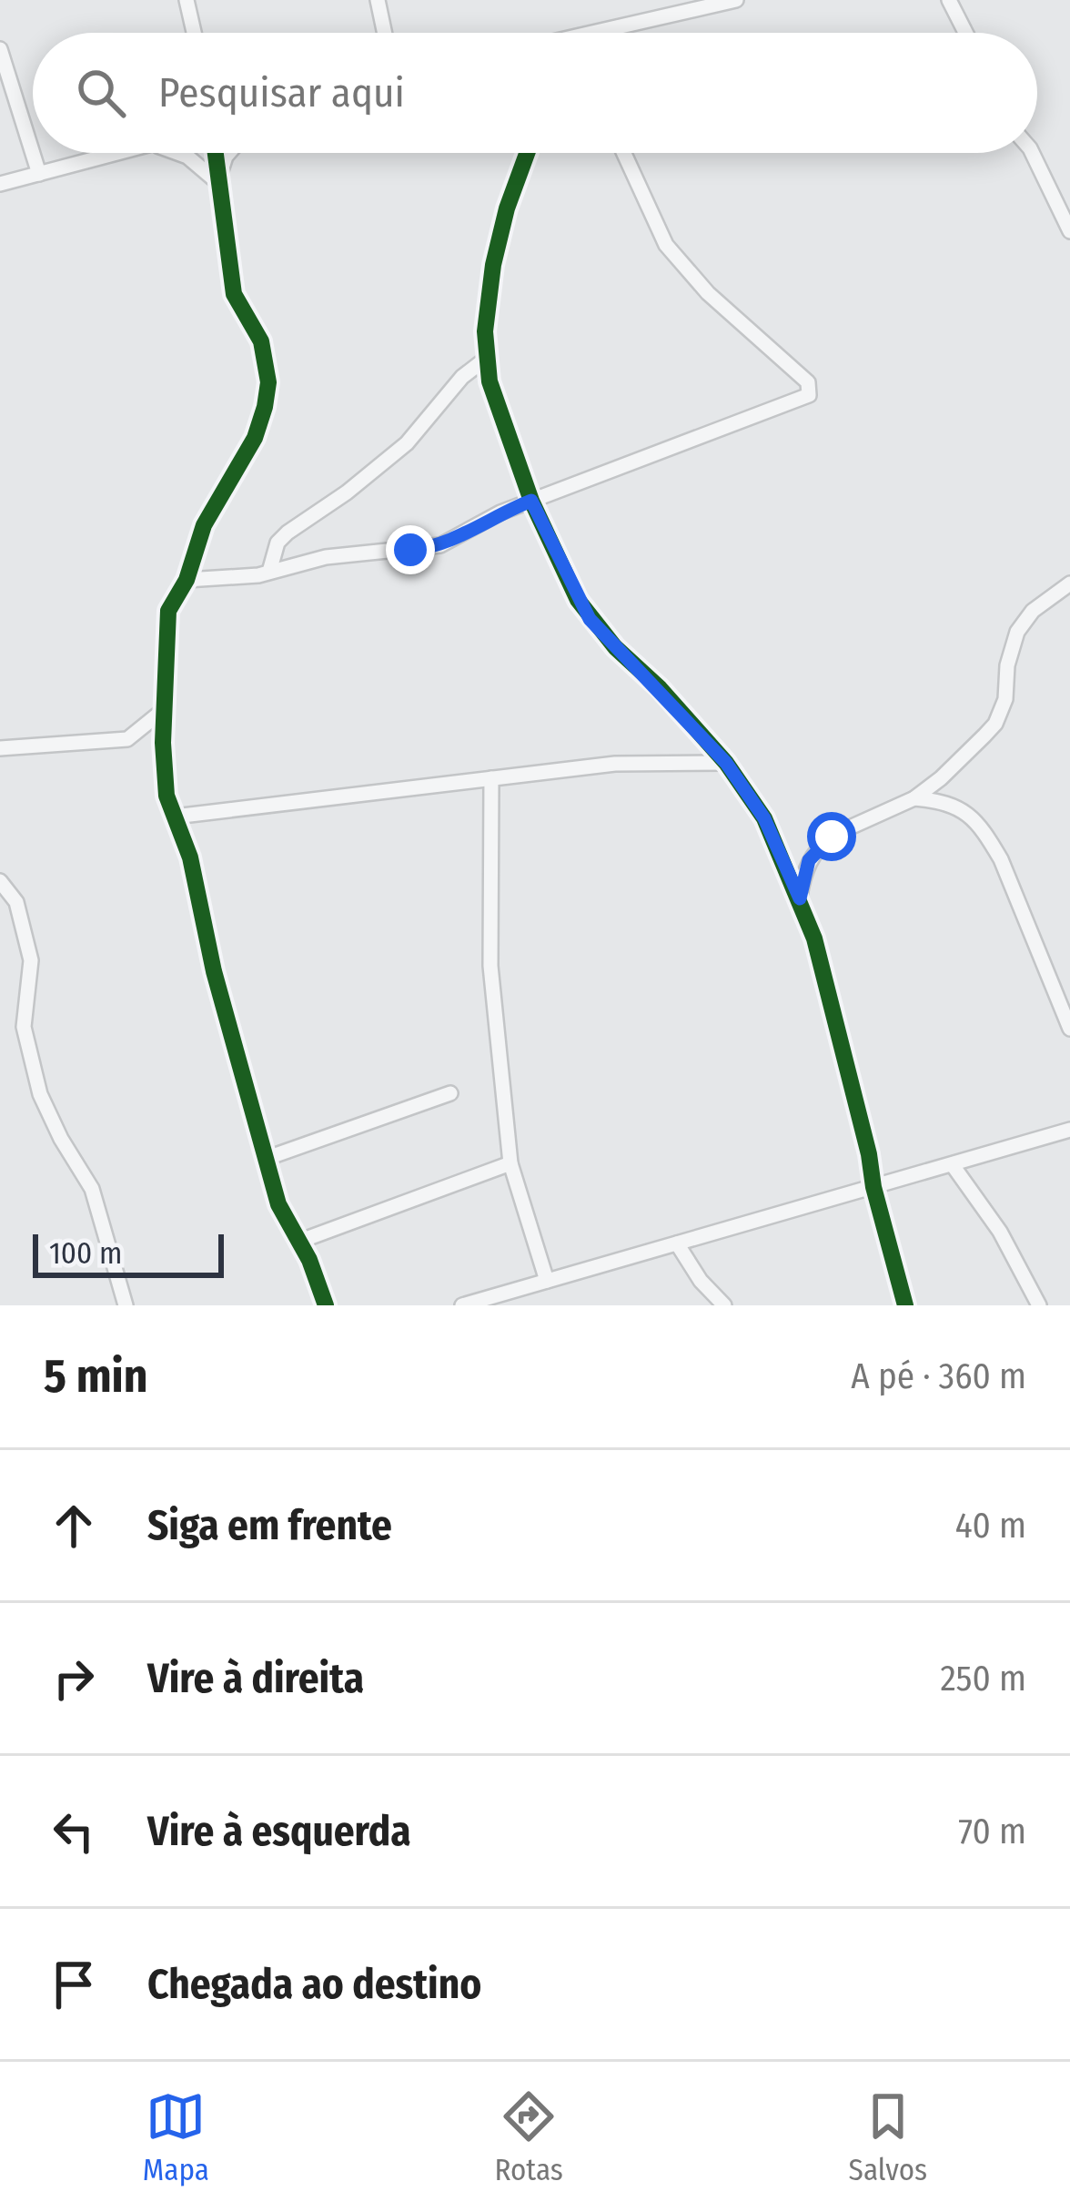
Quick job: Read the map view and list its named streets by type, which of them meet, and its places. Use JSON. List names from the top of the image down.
{
  "scale_bar": "100 m",
  "page": {
    "search": "Pesquisar aqui",
    "scale": "100 m",
    "heading": ["5 min", "A pé · 360 m"],
    "list": [
      ["Siga em frente", "40 m"],
      ["Vire à direita", "250 m"],
      ["Vire à esquerda", "70 m"],
      "Chegada ao destino"
    ],
    "nav": ["Mapa", "Rotas", "Salvos"]
  }
}
